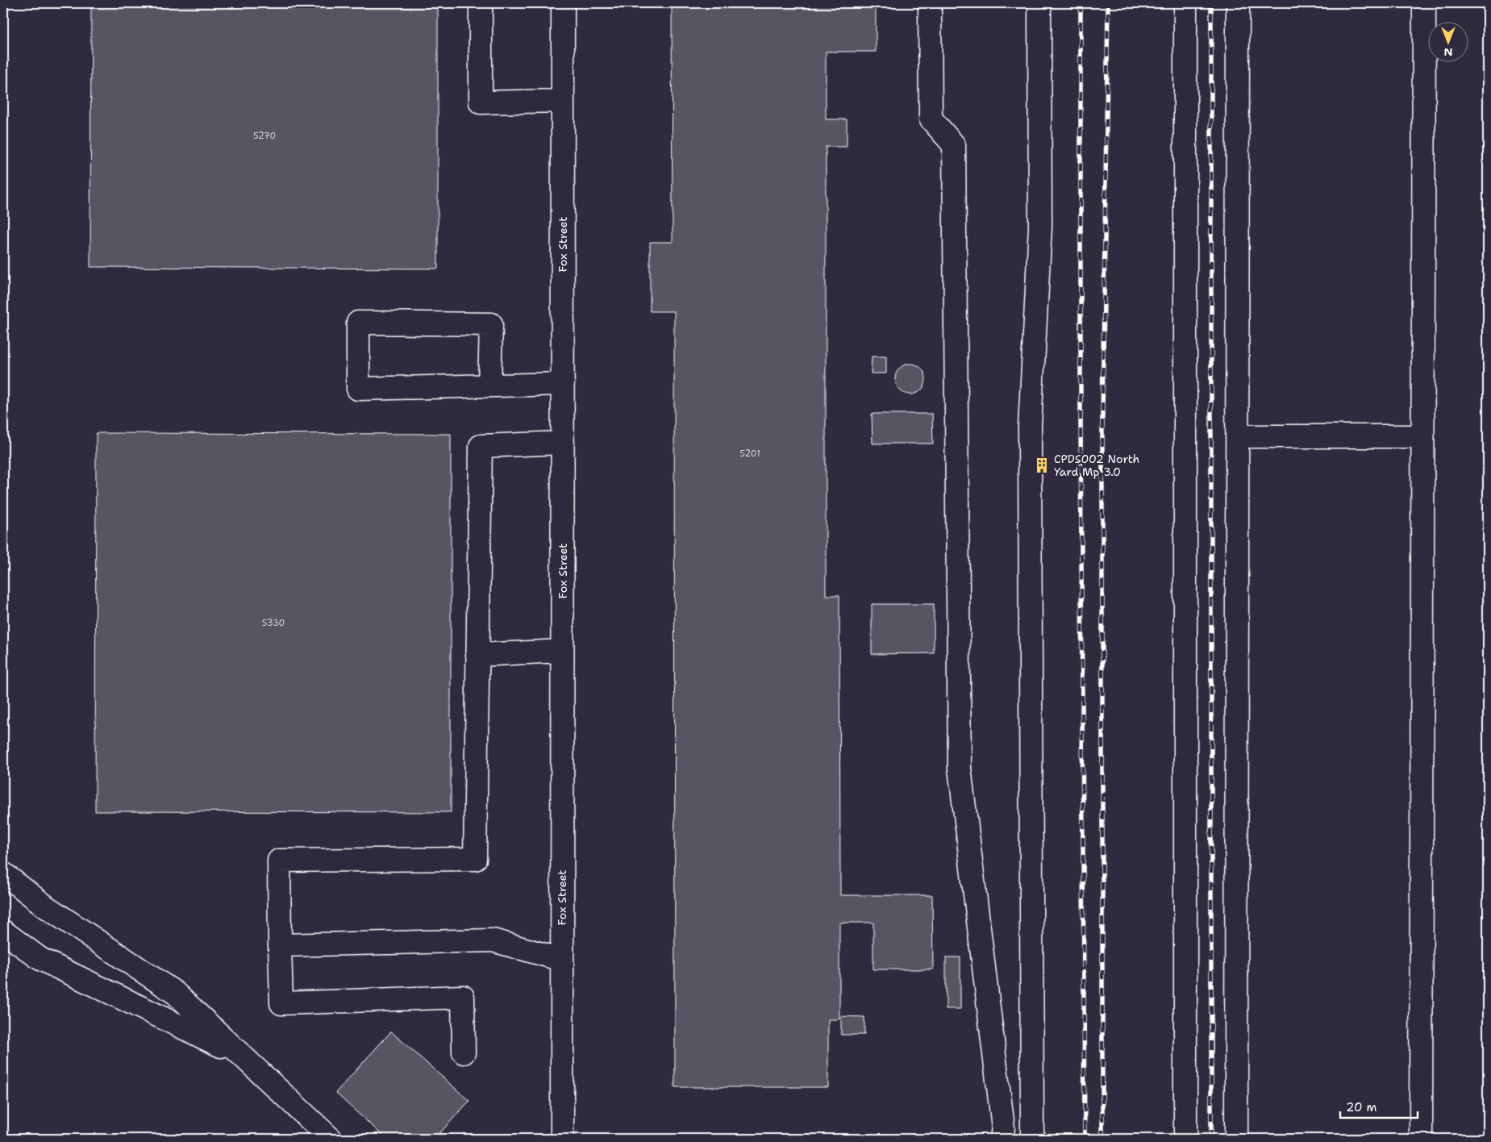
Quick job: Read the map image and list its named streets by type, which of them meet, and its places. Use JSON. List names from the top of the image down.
{
  "streets": {
    "street": ["Fox Street"]
  },
  "places": {
    "building": ["CPDS002 North Yard Mp 3.0"]
  },
  "house_numbers": ["5270", "5201", "5330"],
  "scale_bar": "20 m",
  "north": "bottom"
}
